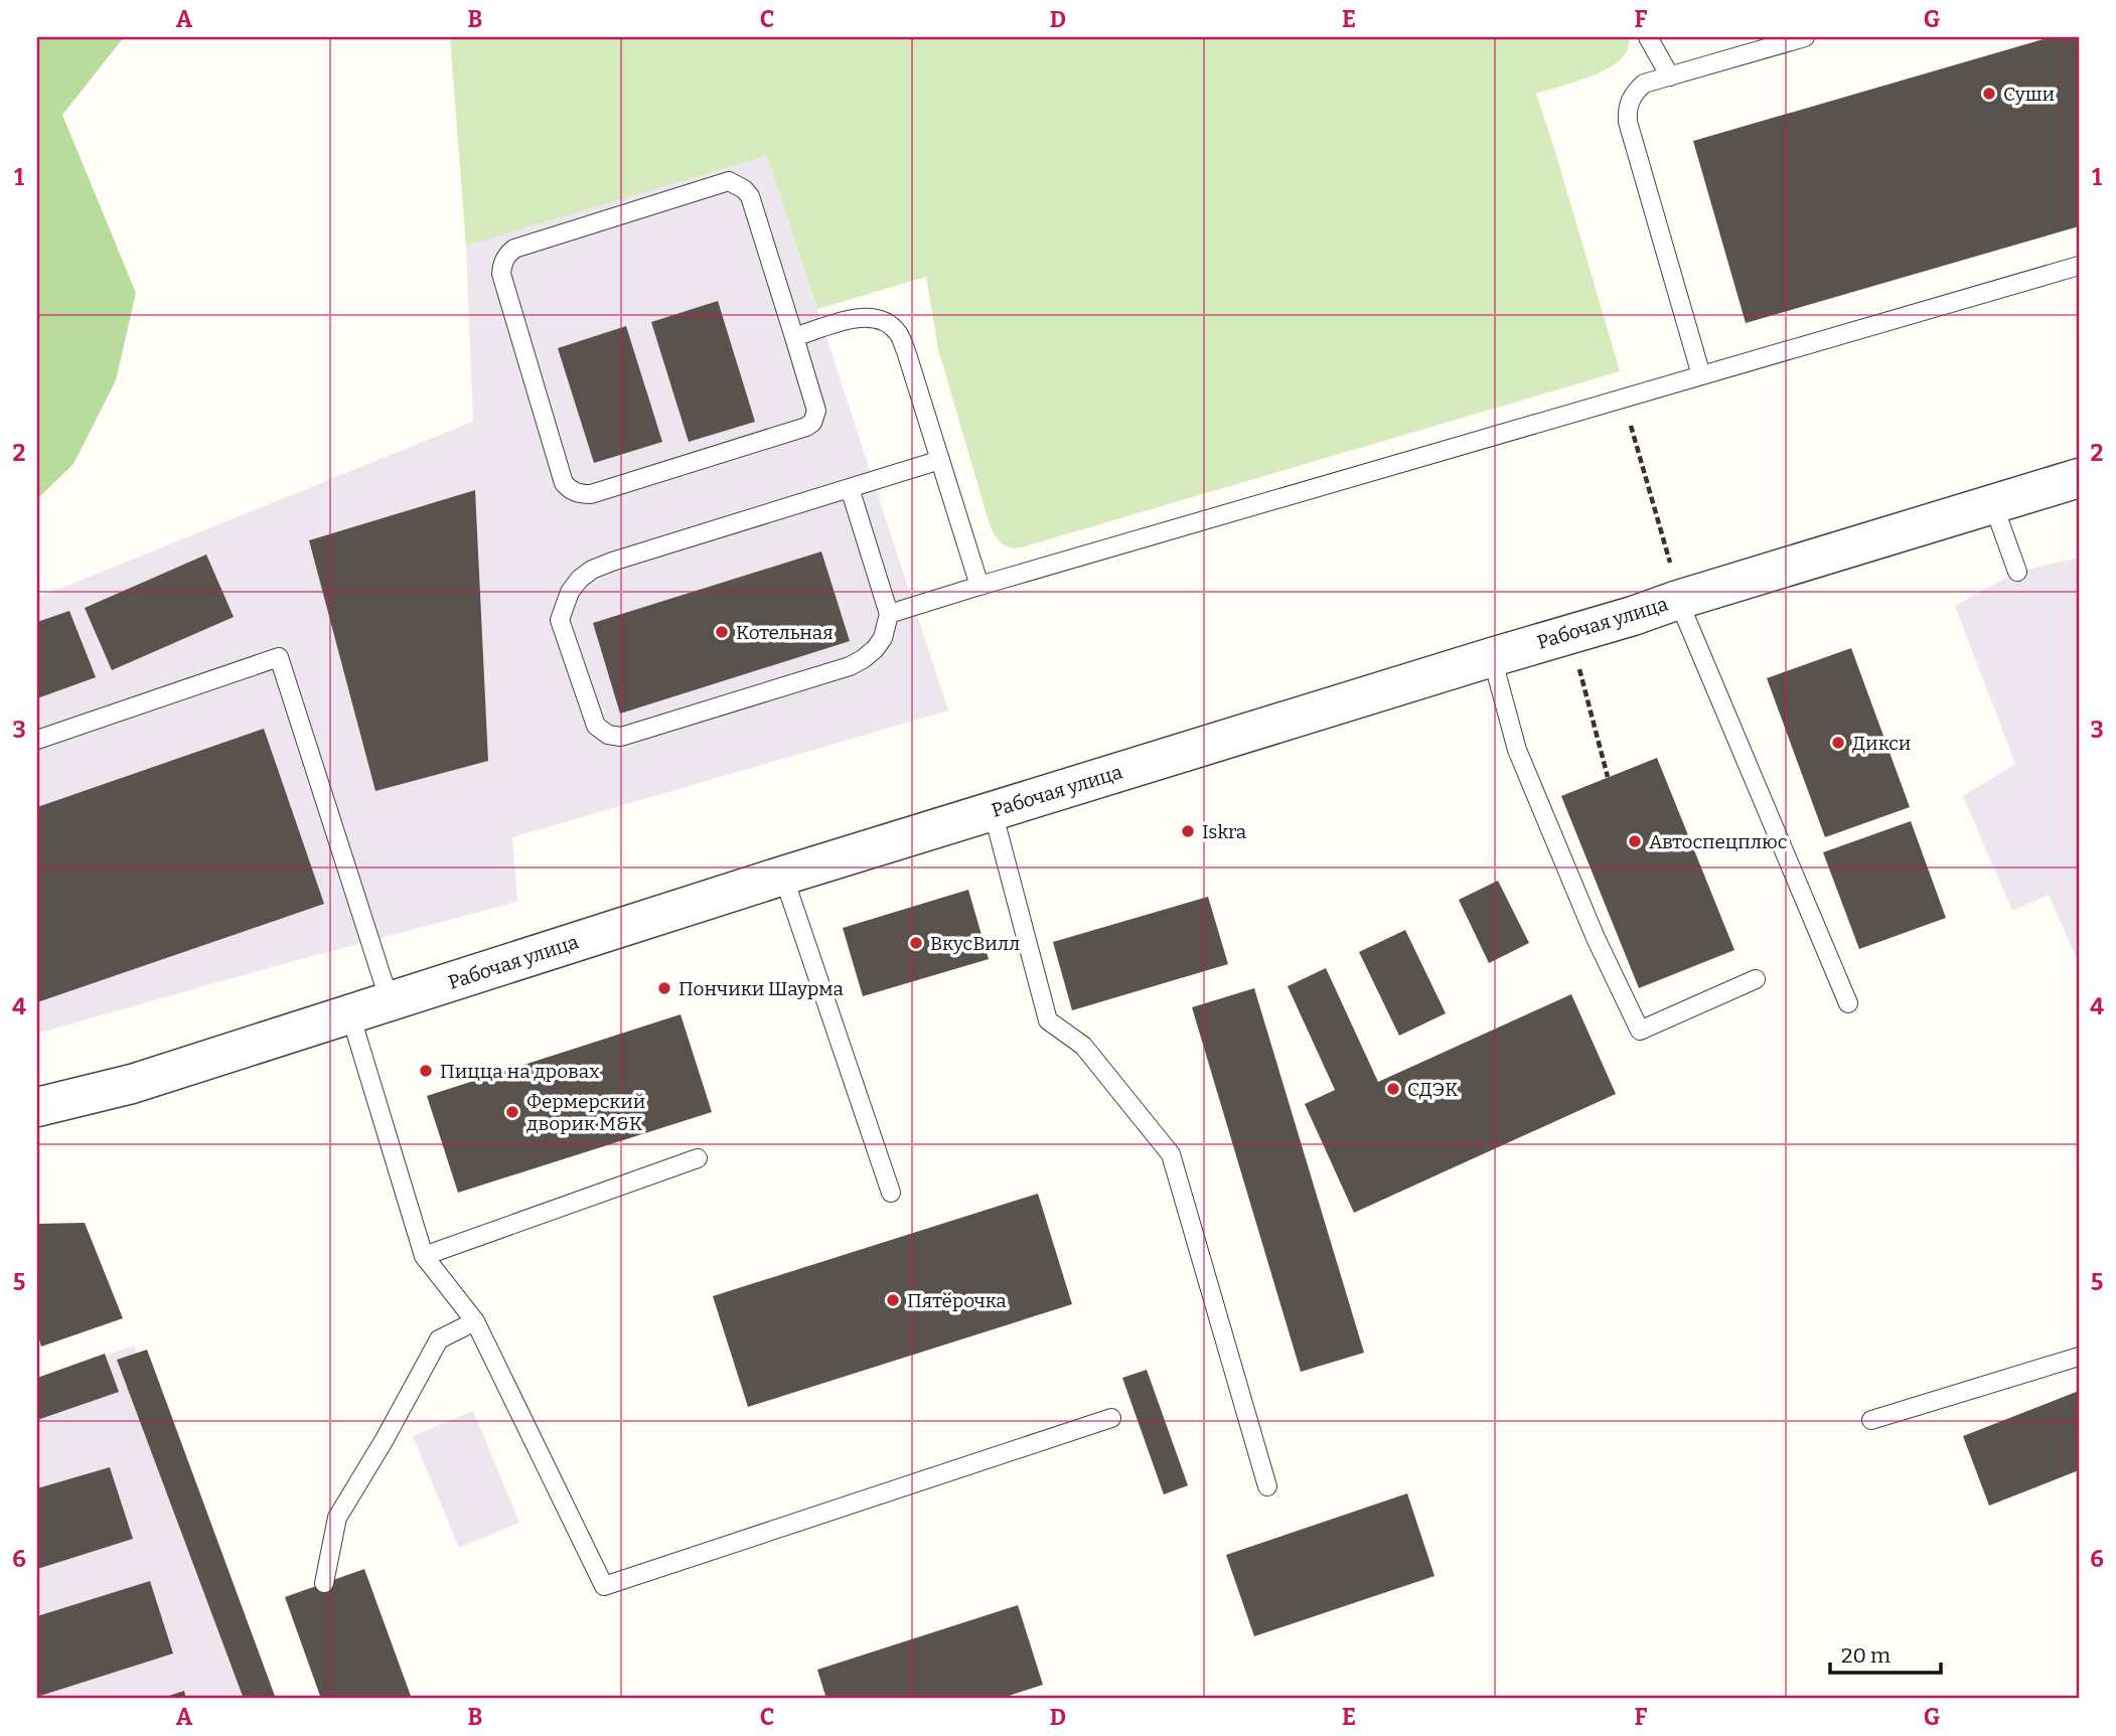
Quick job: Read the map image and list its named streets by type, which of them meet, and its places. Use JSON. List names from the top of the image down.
{
  "streets": {
    "street": ["Рабочая улица"]
  },
  "places": [
    "Суши",
    "Котельная",
    "Дикси",
    "Iskra",
    "Автоспецплюс",
    "ВкусВилл",
    "Пончики Шаурма",
    "Пицца на дровах",
    "СДЭК",
    "Фермерский дворик М&K",
    "Пятёрочка"
  ],
  "scale_bar": "20 m",
  "grid": {
    "columns": [
      "A",
      "B",
      "C",
      "D",
      "E",
      "F",
      "G"
    ],
    "rows": [
      "1",
      "2",
      "3",
      "4",
      "5",
      "6"
    ]
  }
}
